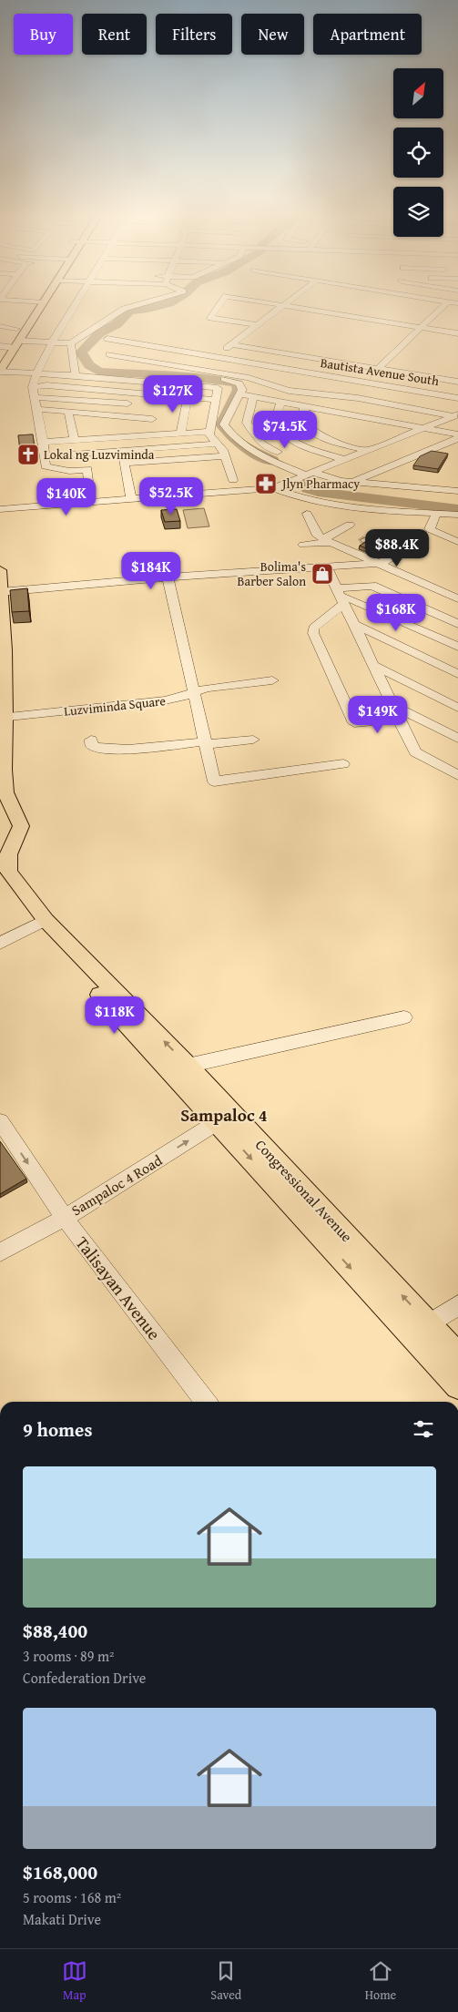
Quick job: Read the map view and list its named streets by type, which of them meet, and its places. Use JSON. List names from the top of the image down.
{
  "streets": {
    "main road": ["Congressional Avenue"],
    "street": [
      "Bautista Avenue South",
      "Luzviminda Square",
      "Sampaloc 4 Road",
      "Talisayan Avenue"
    ]
  },
  "crossings": [
    ["Luzviminda Square", "Congressional Avenue"],
    ["Sampaloc 4 Road", "Congressional Avenue"],
    ["Sampaloc 4 Road", "Talisayan Avenue"]
  ],
  "one_way": ["Sampaloc 4 Road"],
  "districts": ["Sampaloc 4"],
  "places": {
    "church": ["Lokal ng Luzviminda"],
    "pharmacy": ["Jlyn Pharmacy"],
    "shop": ["Bolima's Barber Salon"]
  },
  "north": "top right",
  "page": {
    "chip": [
      "Buy",
      "Rent",
      "Filters",
      "New",
      "Apartment"
    ],
    "price": [
      "$127K",
      "$74.5K",
      "$52.5K",
      "$140K",
      "$88.4K",
      "$184K",
      "$168K",
      "$149K",
      "$118K"
    ],
    "heading": "9 homes",
    "list": [
      {
        "name": "$88,400",
        "note": "3 rooms · 89 m² · Confederation Drive"
      },
      {
        "name": "$168,000",
        "note": "5 rooms · 168 m² · Makati Drive"
      }
    ],
    "tabs": ["Map", "Saved", "Home"]
  }
}
